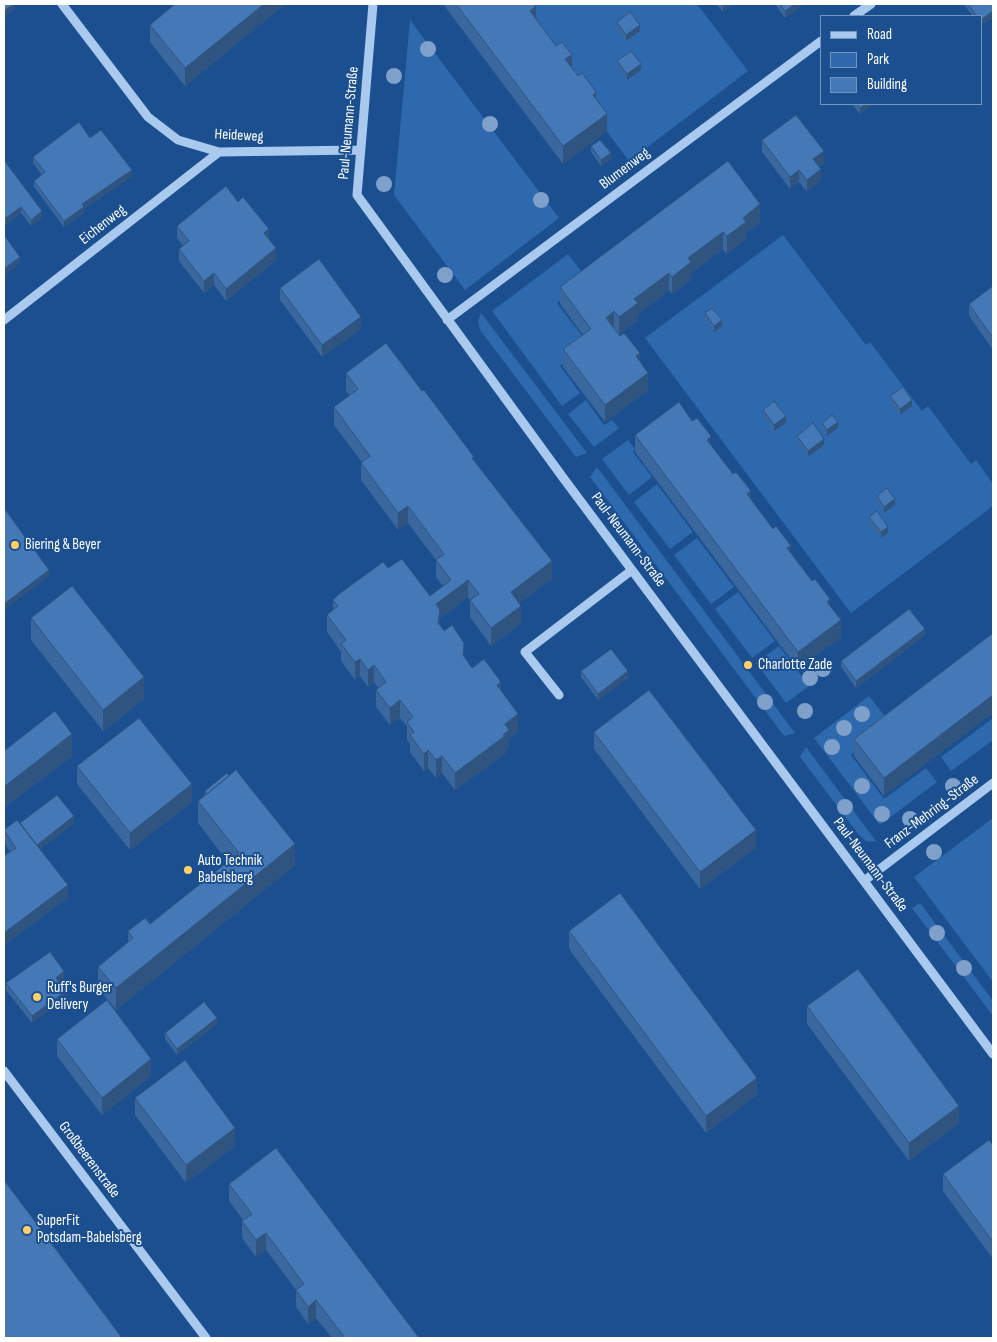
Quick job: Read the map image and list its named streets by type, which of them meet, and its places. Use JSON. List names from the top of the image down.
{
  "streets": {
    "street": [
      "Paul-Neumann-Straße",
      "Heideweg",
      "Blumenweg",
      "Eichenweg",
      "Franz-Mehring-Straße",
      "Großbeerenstraße"
    ]
  },
  "crossings": [
    ["Paul-Neumann-Straße", "Heideweg"],
    ["Paul-Neumann-Straße", "Blumenweg"],
    ["Paul-Neumann-Straße", "Franz-Mehring-Straße"],
    ["Heideweg", "Eichenweg"]
  ],
  "places": [
    "Biering & Beyer",
    "Charlotte Zade",
    "Auto Technik Babelsberg",
    "Ruff's Burger Delivery",
    "SuperFit Potsdam-Babelsberg"
  ],
  "legend": ["Road", "Park", "Building"]
}
